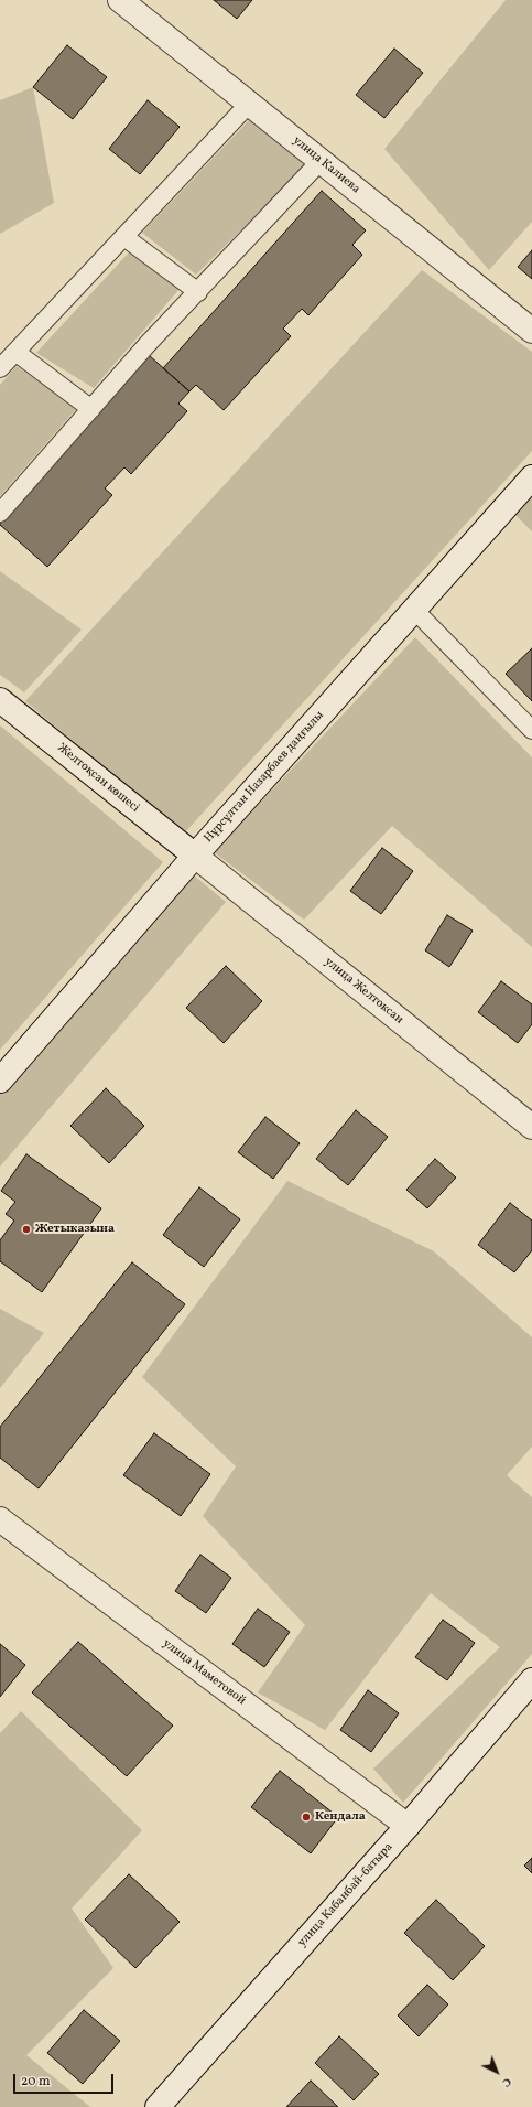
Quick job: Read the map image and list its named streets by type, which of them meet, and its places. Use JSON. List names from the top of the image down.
{
  "streets": {
    "main road": [
      "улица Калиева",
      "Нұрсұлтан Назарбаев даңғылы",
      "Желтоқсан көшесі",
      "улица Желтоксан",
      "улица Маметовой",
      "улица Кабанбай-батыра"
    ]
  },
  "crossings": [
    ["Нұрсұлтан Назарбаев даңғылы", "Желтоқсан көшесі"],
    ["Нұрсұлтан Назарбаев даңғылы", "улица Желтоксан"],
    ["Желтоқсан көшесі", "улица Желтоксан"],
    ["улица Маметовой", "улица Кабанбай-батыра"]
  ],
  "places": ["Жетыказына", "Кендала"],
  "scale_bar": "20 m",
  "north": "bottom right"
}
